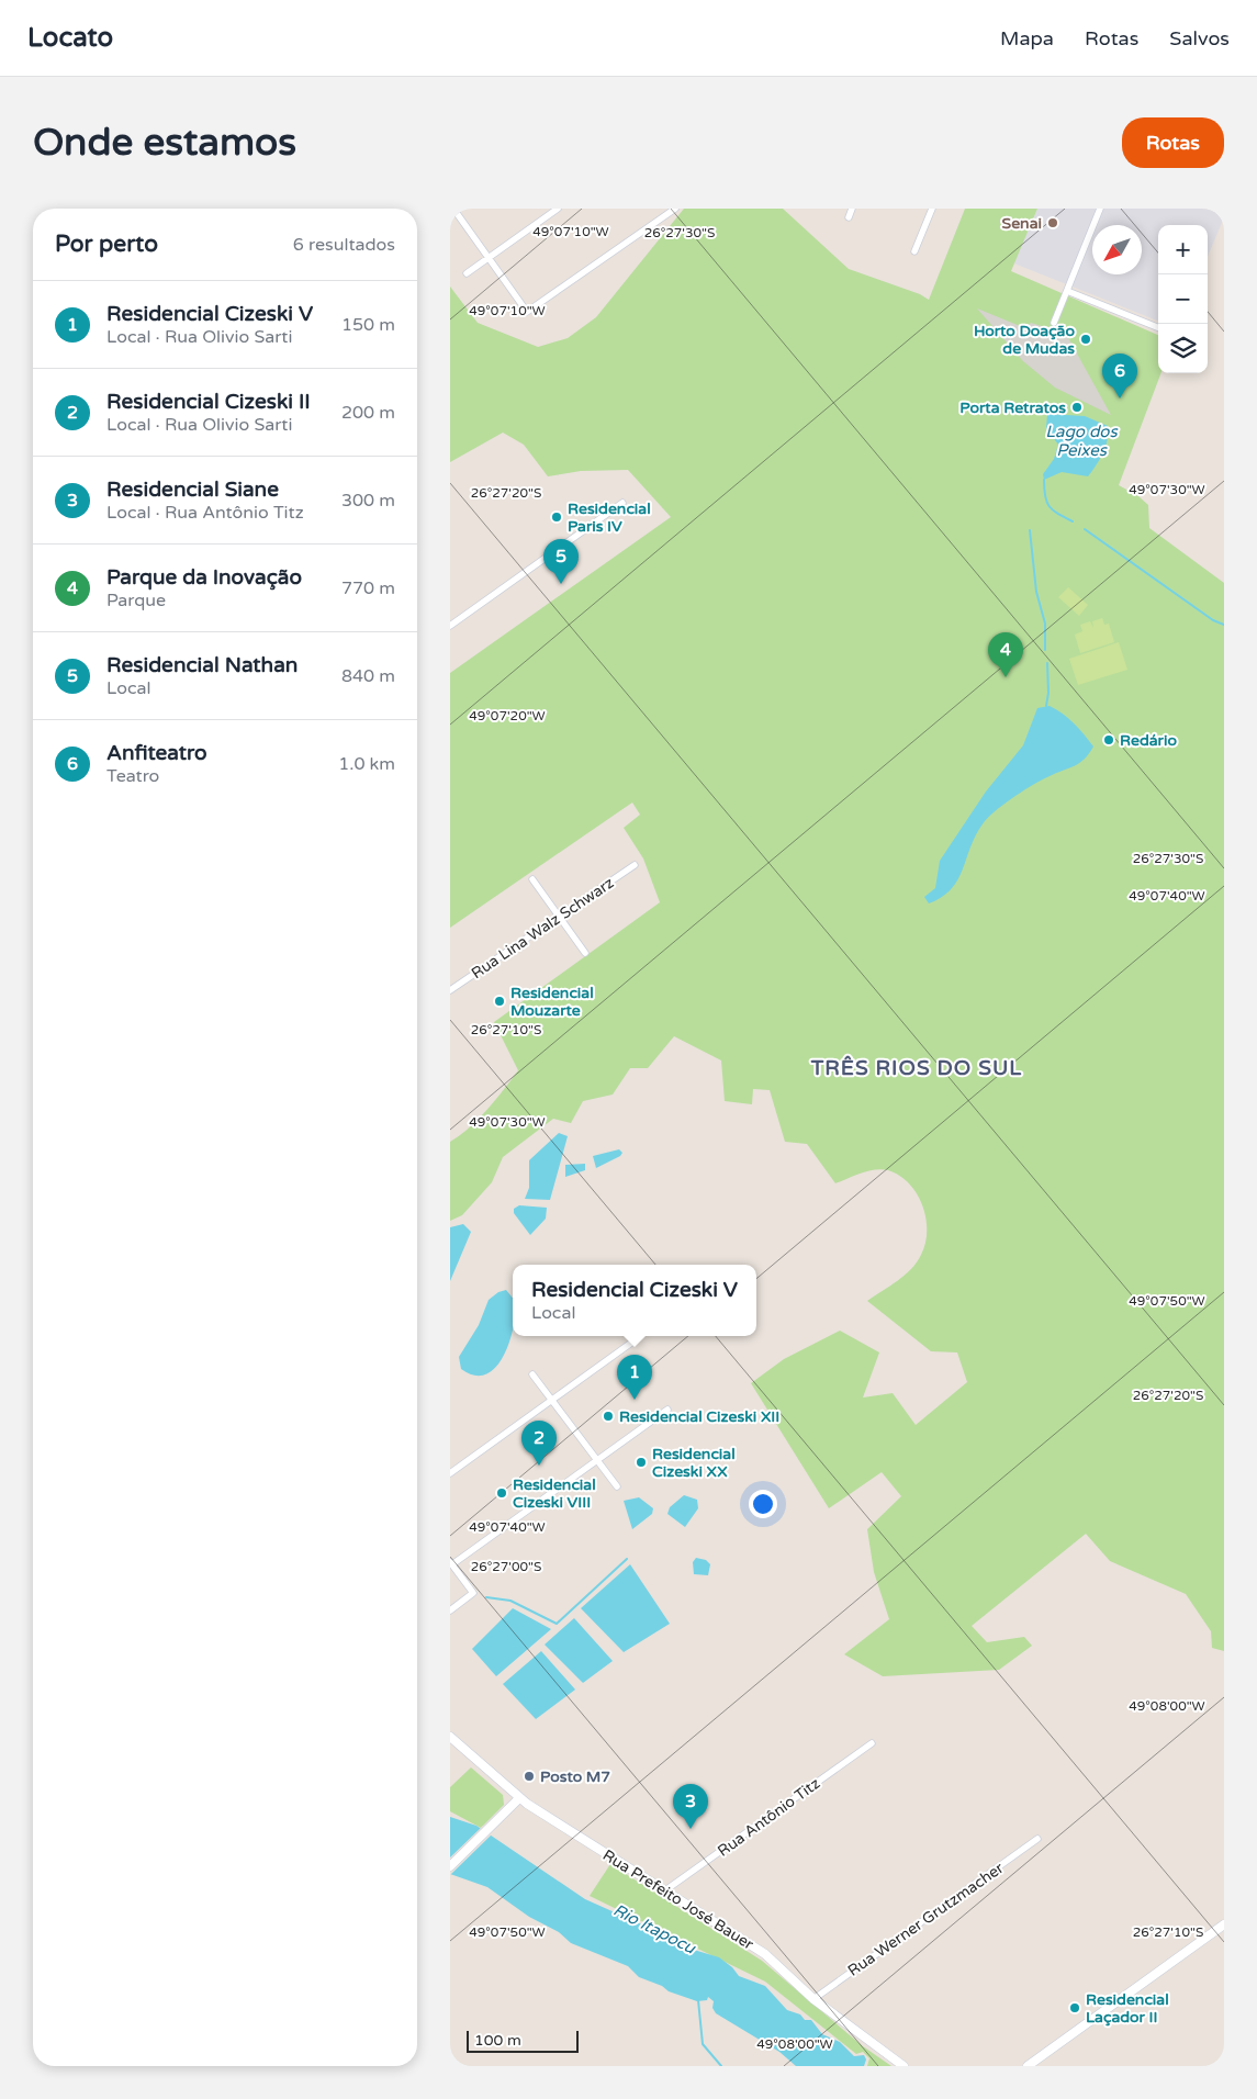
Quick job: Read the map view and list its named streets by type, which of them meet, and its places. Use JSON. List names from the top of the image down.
{
  "streets": {
    "street": [
      "Rua Lina Walz Schwarz",
      "Rua Antônio Titz",
      "Rua Prefeito José Bauer",
      "Rua Werner Grutzmacher"
    ]
  },
  "crossings": [
    ["Rua Antônio Titz", "Rua Prefeito José Bauer"],
    ["Rua Prefeito José Bauer", "Rua Werner Grutzmacher"]
  ],
  "districts": ["TRÊS RIOS DO SUL"],
  "water": ["Lago dos Peixes", "Rio Itapocu"],
  "places": [
    "Senai",
    "Horto Doação de Mudas",
    "Porta Retratos",
    "Residencial Paris IV",
    "Redário",
    "Residencial Mouzarte",
    "Residencial Cizeski XII",
    "Residencial Cizeski XX",
    "Residencial Cizeski VIII",
    "Posto M7",
    "Residencial Laçador II"
  ],
  "scale_bar": "100 m",
  "north": "bottom left",
  "page": {
    "header": "Locato",
    "nav": ["Mapa", "Rotas", "Salvos"],
    "buttons": "Rotas",
    "title": "Onde estamos",
    "heading": ["Por perto", "6 resultados"],
    "map_buttons": ["+", "−"],
    "list": [
      {
        "mark": "1",
        "name": "Residencial Cizeski V",
        "note": "Local · Rua Olivio Sarti",
        "value": "150 m"
      },
      {
        "mark": "2",
        "name": "Residencial Cizeski II",
        "note": "Local · Rua Olivio Sarti",
        "value": "200 m"
      },
      {
        "mark": "3",
        "name": "Residencial Siane",
        "note": "Local · Rua Antônio Titz",
        "value": "300 m"
      },
      {
        "mark": "4",
        "name": "Parque da Inovação",
        "note": "Parque",
        "value": "770 m"
      },
      {
        "mark": "5",
        "name": "Residencial Nathan",
        "note": "Local",
        "value": "840 m"
      },
      {
        "mark": "6",
        "name": "Anfiteatro",
        "note": "Teatro",
        "value": "1.0 km"
      }
    ],
    "pins": [
      "6",
      "5",
      "4",
      "1",
      "2",
      "3"
    ],
    "popup": ["Residencial Cizeski V", "Local"],
    "scale": "100 m"
  },
  "coordinates": [
    "49°07'10\"W",
    "26°27'30\"S",
    "49°07'30\"W",
    "26°27'20\"S",
    "49°07'20\"W",
    "49°07'40\"W",
    "26°27'10\"S",
    "49°07'50\"W",
    "26°27'00\"S",
    "49°08'00\"W"
  ]
}
